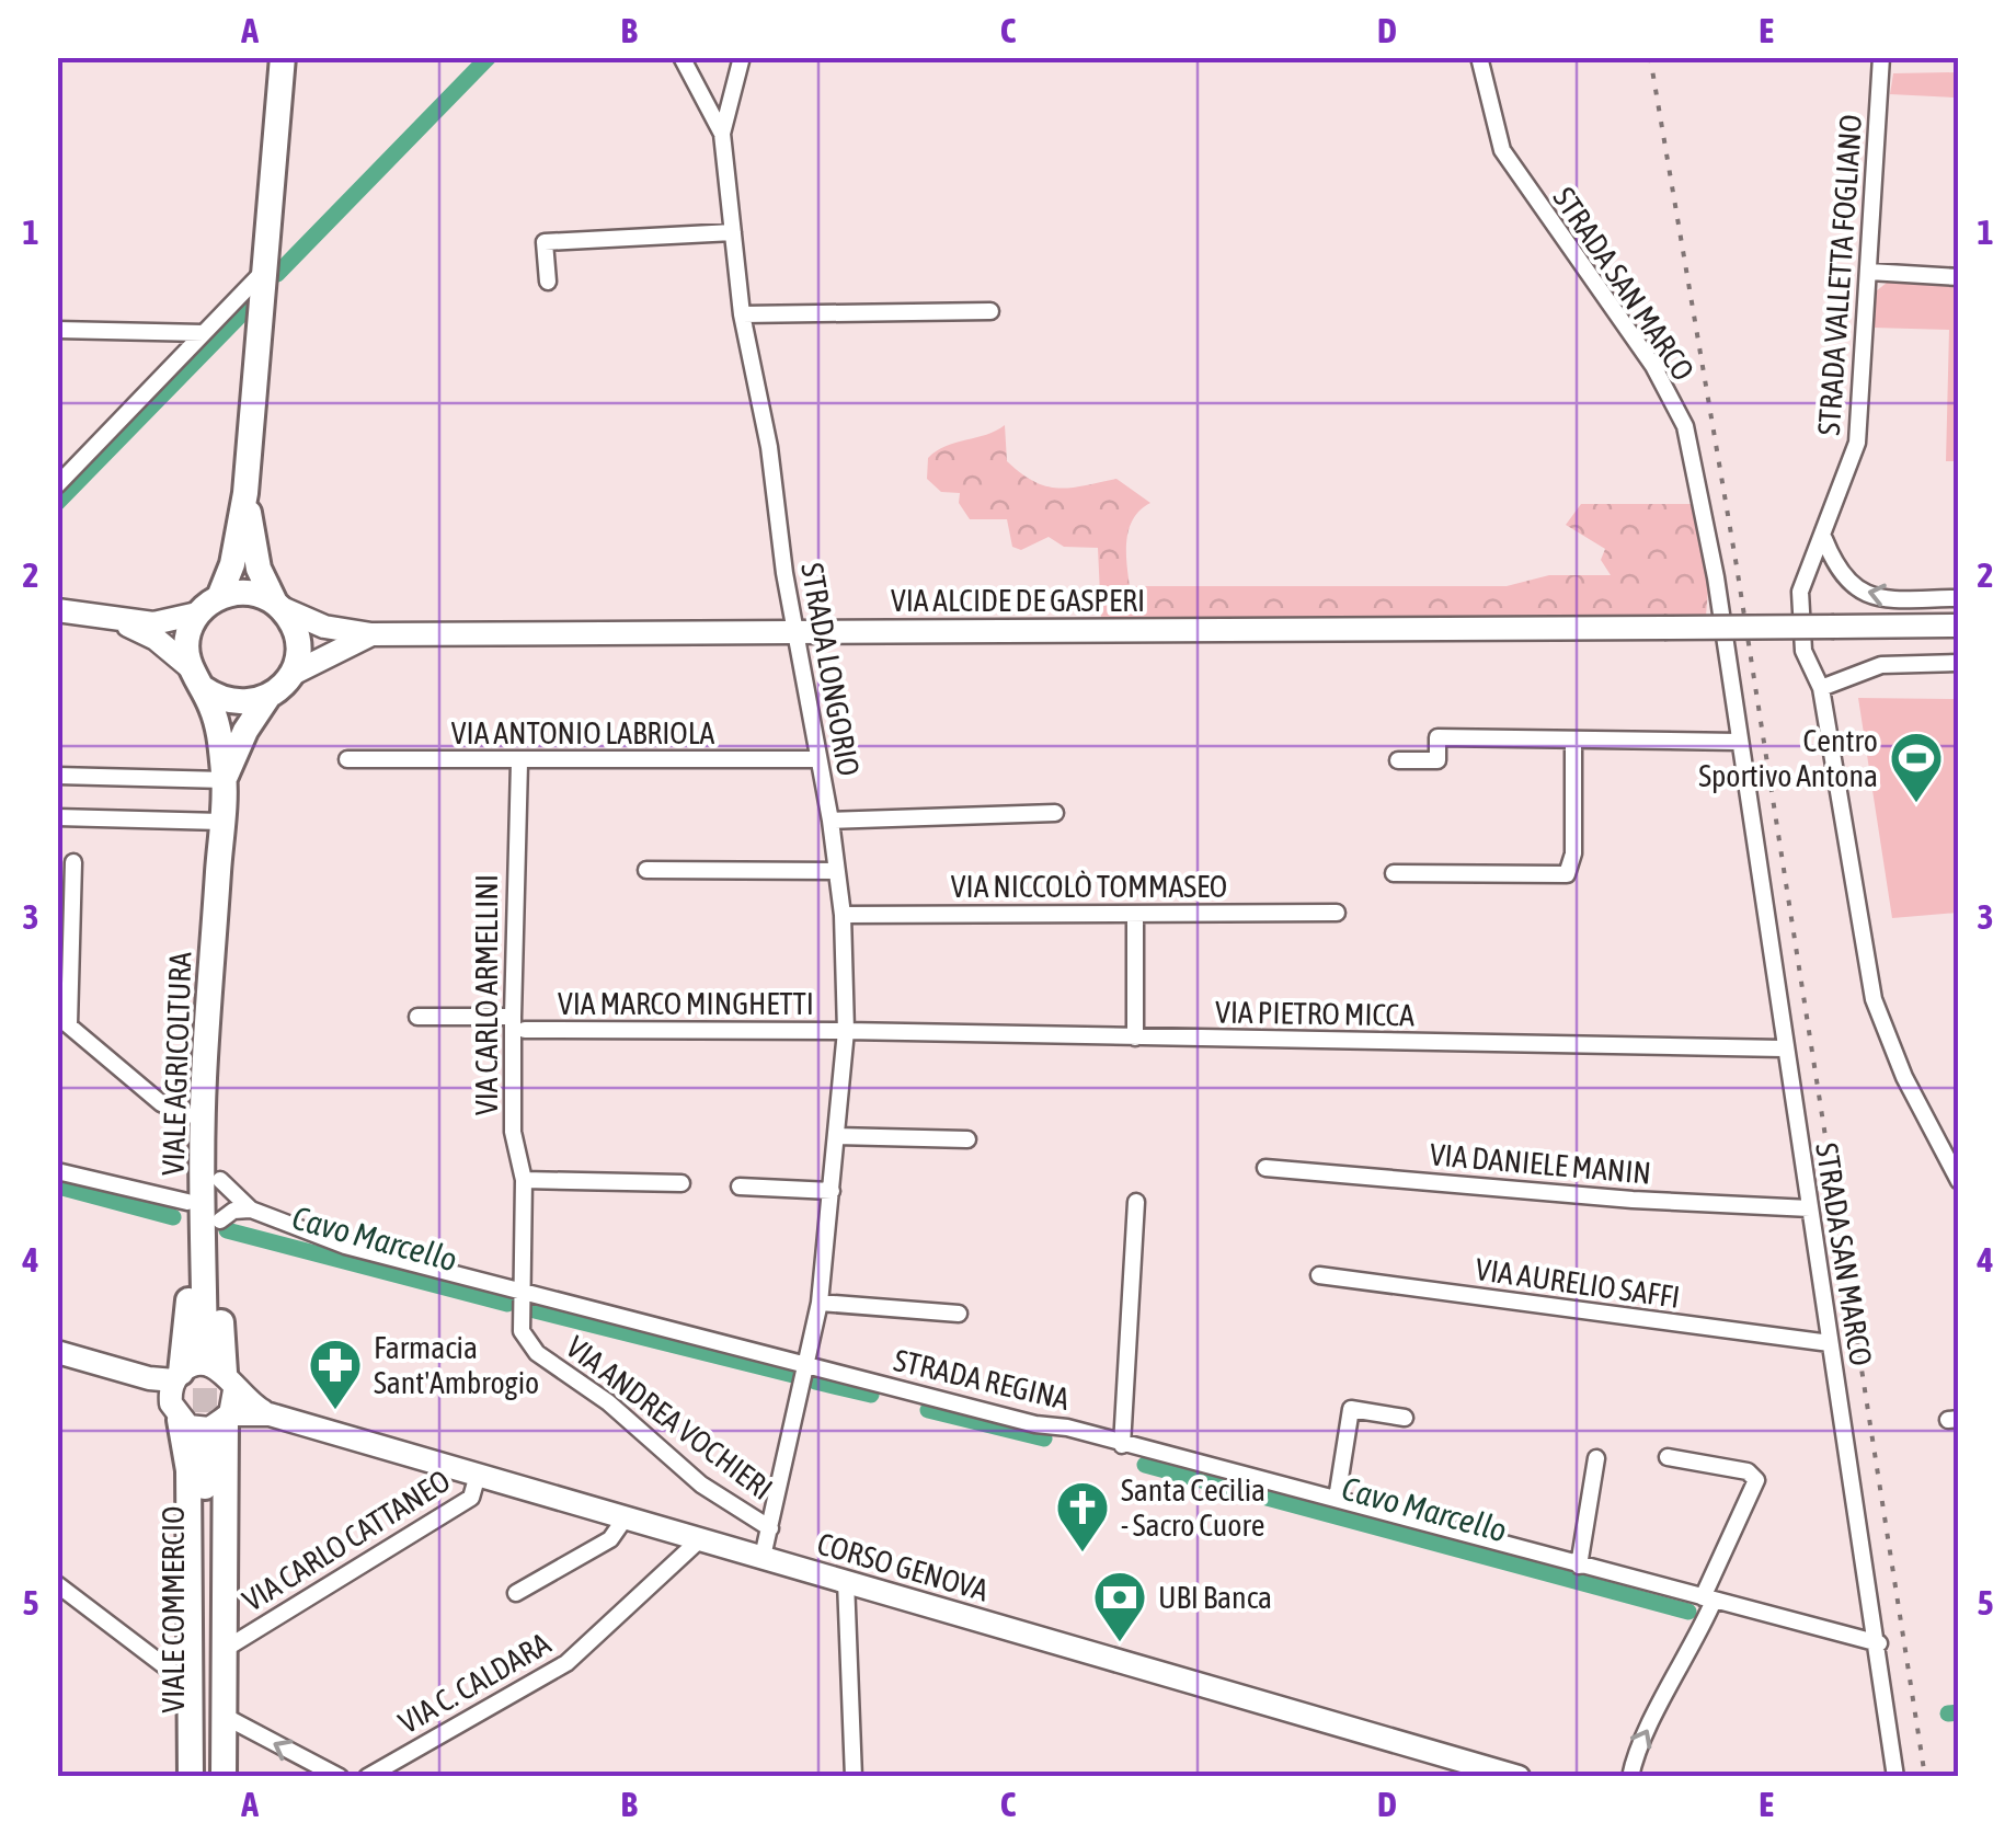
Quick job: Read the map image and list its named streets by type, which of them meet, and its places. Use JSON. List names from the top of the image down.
{
  "streets": {
    "main road": [
      "VIA ALCIDE DE GASPERI",
      "VIALE AGRICOLTURA",
      "CORSO GENOVA",
      "VIALE COMMERCIO"
    ],
    "street": [
      "STRADA VALLETTA FOGLIANO",
      "STRADA SAN MARCO",
      "STRADA LONGORIO",
      "VIA ANTONIO LABRIOLA",
      "VIA NICCOLÒ TOMMASEO",
      "VIA CARLO ARMELLINI",
      "VIA MARCO MINGHETTI",
      "VIA PIETRO MICCA",
      "VIA DANIELE MANIN",
      "VIA AURELIO SAFFI",
      "STRADA REGINA",
      "VIA ANDREA VOCHIERI",
      "VIA CARLO CATTANEO",
      "VIA C. CALDARA"
    ]
  },
  "crossings": [
    ["STRADA SAN MARCO", "VIA PIETRO MICCA"],
    ["STRADA SAN MARCO", "VIA DANIELE MANIN"],
    ["STRADA SAN MARCO", "VIA AURELIO SAFFI"],
    ["STRADA SAN MARCO", "STRADA REGINA"],
    ["VIA ALCIDE DE GASPERI", "STRADA LONGORIO"],
    ["VIA ALCIDE DE GASPERI", "VIALE AGRICOLTURA"],
    ["STRADA LONGORIO", "VIA ANTONIO LABRIOLA"],
    ["STRADA LONGORIO", "VIA NICCOLÒ TOMMASEO"],
    ["STRADA LONGORIO", "VIA MARCO MINGHETTI"],
    ["STRADA LONGORIO", "VIA PIETRO MICCA"],
    ["STRADA LONGORIO", "STRADA REGINA"],
    ["STRADA LONGORIO", "VIA ANDREA VOCHIERI"],
    ["STRADA LONGORIO", "CORSO GENOVA"],
    ["VIA ANTONIO LABRIOLA", "VIA CARLO ARMELLINI"],
    ["VIA CARLO ARMELLINI", "STRADA REGINA"],
    ["VIA CARLO ARMELLINI", "VIA ANDREA VOCHIERI"],
    ["VIA MARCO MINGHETTI", "VIA PIETRO MICCA"],
    ["STRADA REGINA", "VIA ANDREA VOCHIERI"],
    ["VIA CARLO CATTANEO", "CORSO GENOVA"],
    ["CORSO GENOVA", "VIA C. CALDARA"]
  ],
  "water": ["Cavo Marcello"],
  "places": {
    "sports": ["Centro Sportivo Antona"],
    "pharmacy": ["Farmacia Sant'Ambrogio"],
    "church": ["Santa Cecilia - Sacro Cuore"],
    "bank": ["UBI Banca"]
  },
  "grid": {
    "columns": [
      "A",
      "B",
      "C",
      "D",
      "E"
    ],
    "rows": [
      "1",
      "2",
      "3",
      "4",
      "5"
    ]
  }
}
